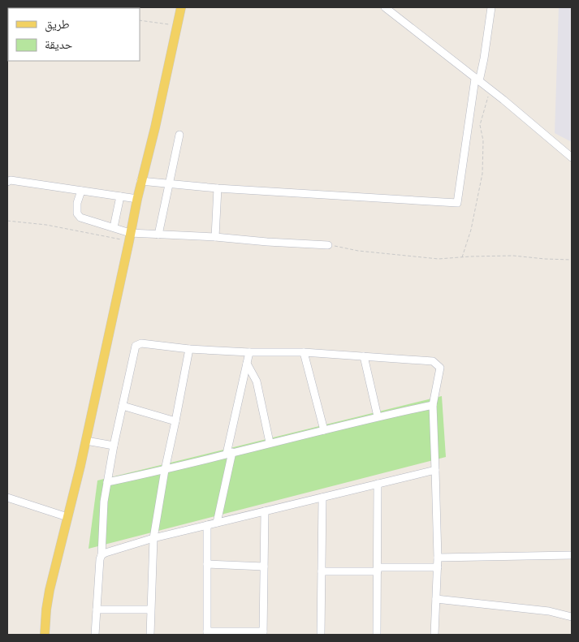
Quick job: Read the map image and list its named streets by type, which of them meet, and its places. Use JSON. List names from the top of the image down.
{
  "legend": ["طريق", "حديقة"]
}
